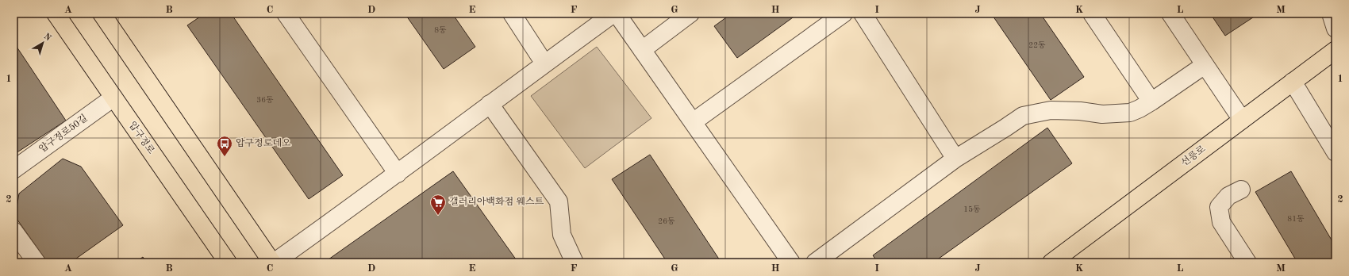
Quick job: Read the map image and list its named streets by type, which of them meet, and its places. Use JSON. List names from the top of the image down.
{
  "streets": {
    "main road": ["압구정로", "선릉로"],
    "street": ["압구정로50길"]
  },
  "crossings": [
    ["압구정로50길", "압구정로"]
  ],
  "places": {
    "bus stop": ["압구정로데오"],
    "supermarket": ["갤러리아백화점 웨스트"]
  },
  "house_numbers": [
    "8동",
    "22동",
    "36동",
    "15동",
    "81동",
    "26동"
  ],
  "north": "top right",
  "grid": {
    "columns": [
      "A",
      "B",
      "C",
      "D",
      "E",
      "F",
      "G",
      "H",
      "I",
      "J",
      "K",
      "L",
      "M"
    ],
    "rows": ["1", "2"]
  }
}
